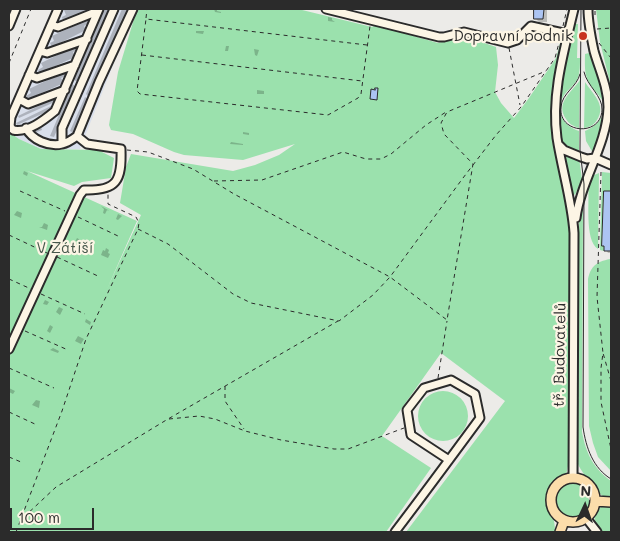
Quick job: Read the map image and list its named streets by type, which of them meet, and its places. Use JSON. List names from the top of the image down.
{
  "streets": {
    "street": ["tř. Budovatelů"]
  },
  "parks": ["V Zátiší"],
  "places": ["Dopravní podnik"],
  "scale_bar": "100 m",
  "north": "top"
}
